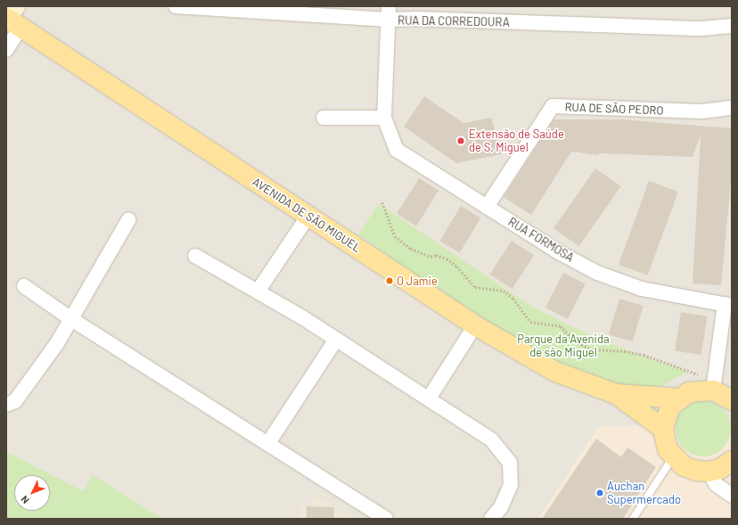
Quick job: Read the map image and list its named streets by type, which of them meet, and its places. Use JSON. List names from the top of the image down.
{
  "streets": {
    "main road": ["AVENIDA DE SÃO MIGUEL"],
    "street": ["RUA DA CORREDOURA", "RUA DE SÃO PEDRO", "RUA FORMOSA"]
  },
  "crossings": [
    ["RUA DA CORREDOURA", "RUA FORMOSA"],
    ["RUA DE SÃO PEDRO", "RUA FORMOSA"]
  ],
  "parks": ["Parque da Avenida de são Miguel"],
  "places": ["Extensão de Saúde de S. Miguel", "O Jamie", "Auchan Supermercado"],
  "north": "bottom left"
}
